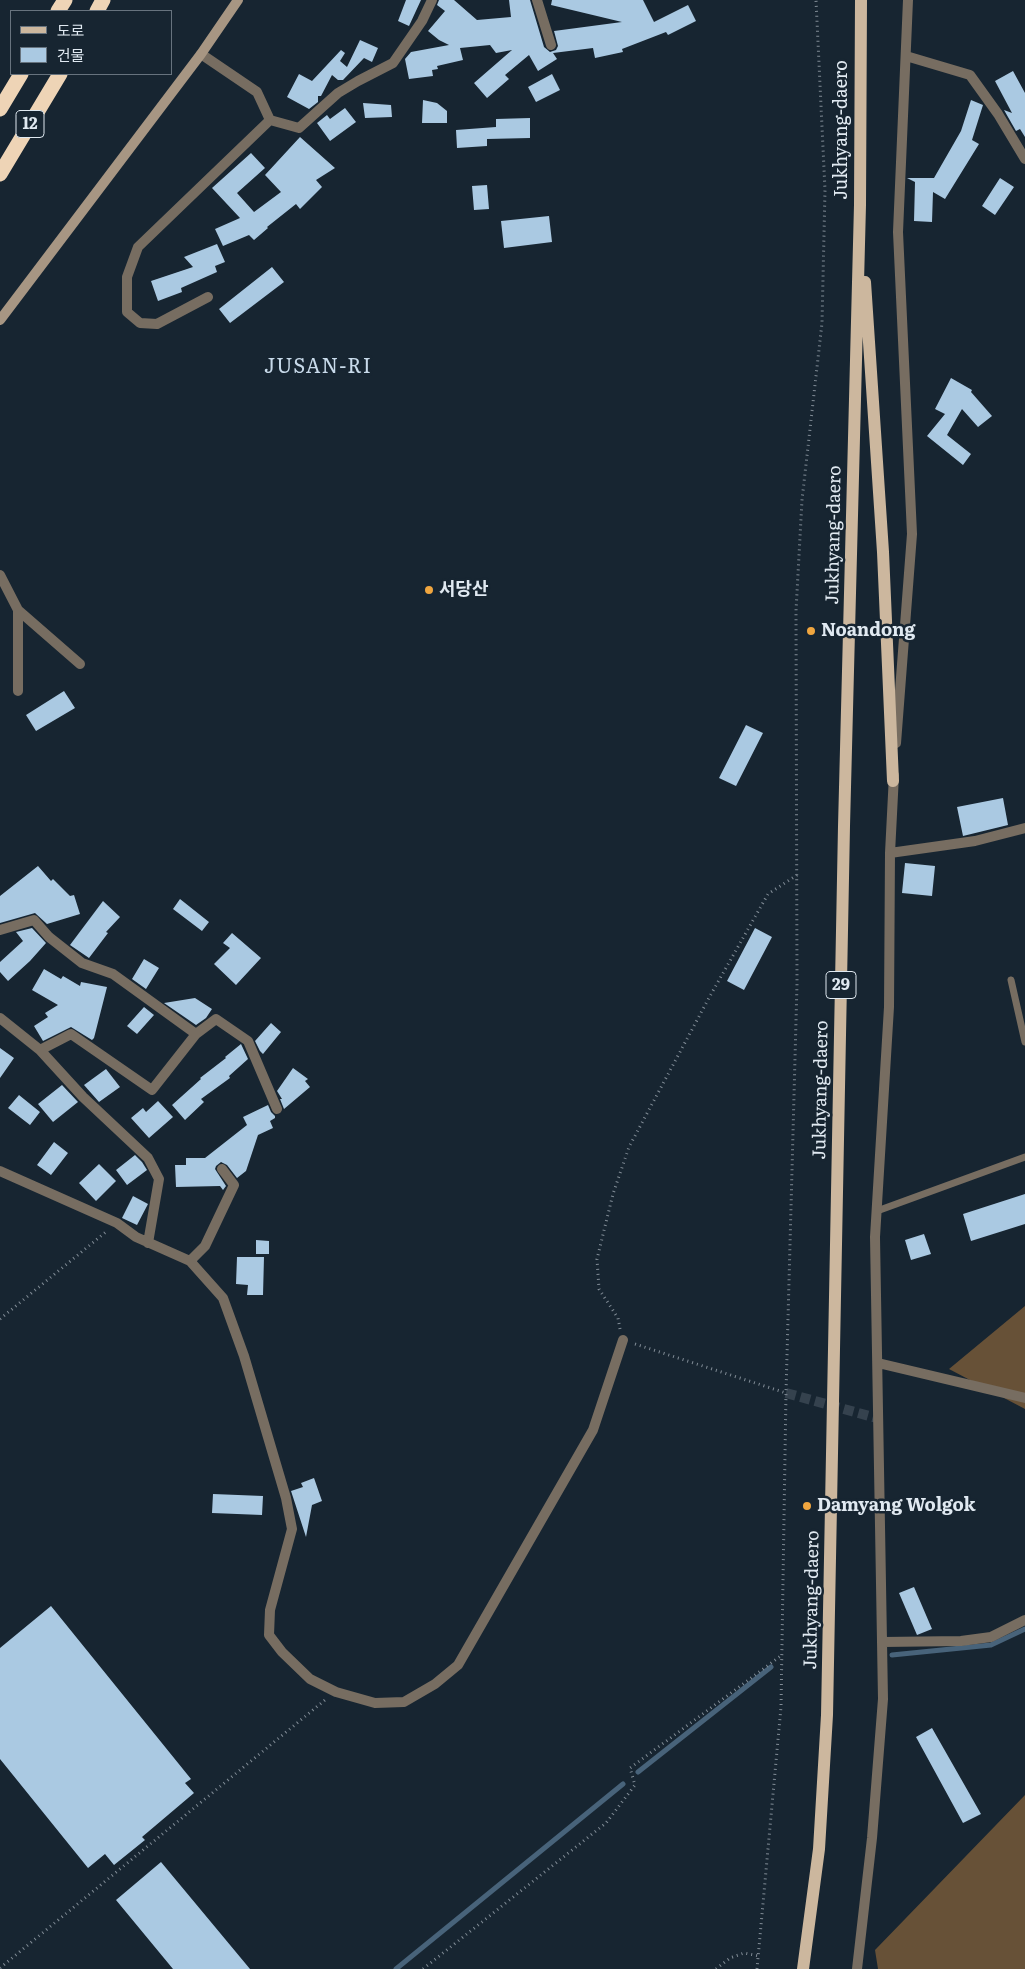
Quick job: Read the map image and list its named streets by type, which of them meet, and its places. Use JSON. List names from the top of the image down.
{
  "streets": {
    "highway": ["12"],
    "main road": ["Jukhyang-daero", "29"]
  },
  "districts": ["JUSAN-RI"],
  "places": ["서당산", "Noandong", "Damyang Wolgok"],
  "legend": ["도로", "건물"]
}
